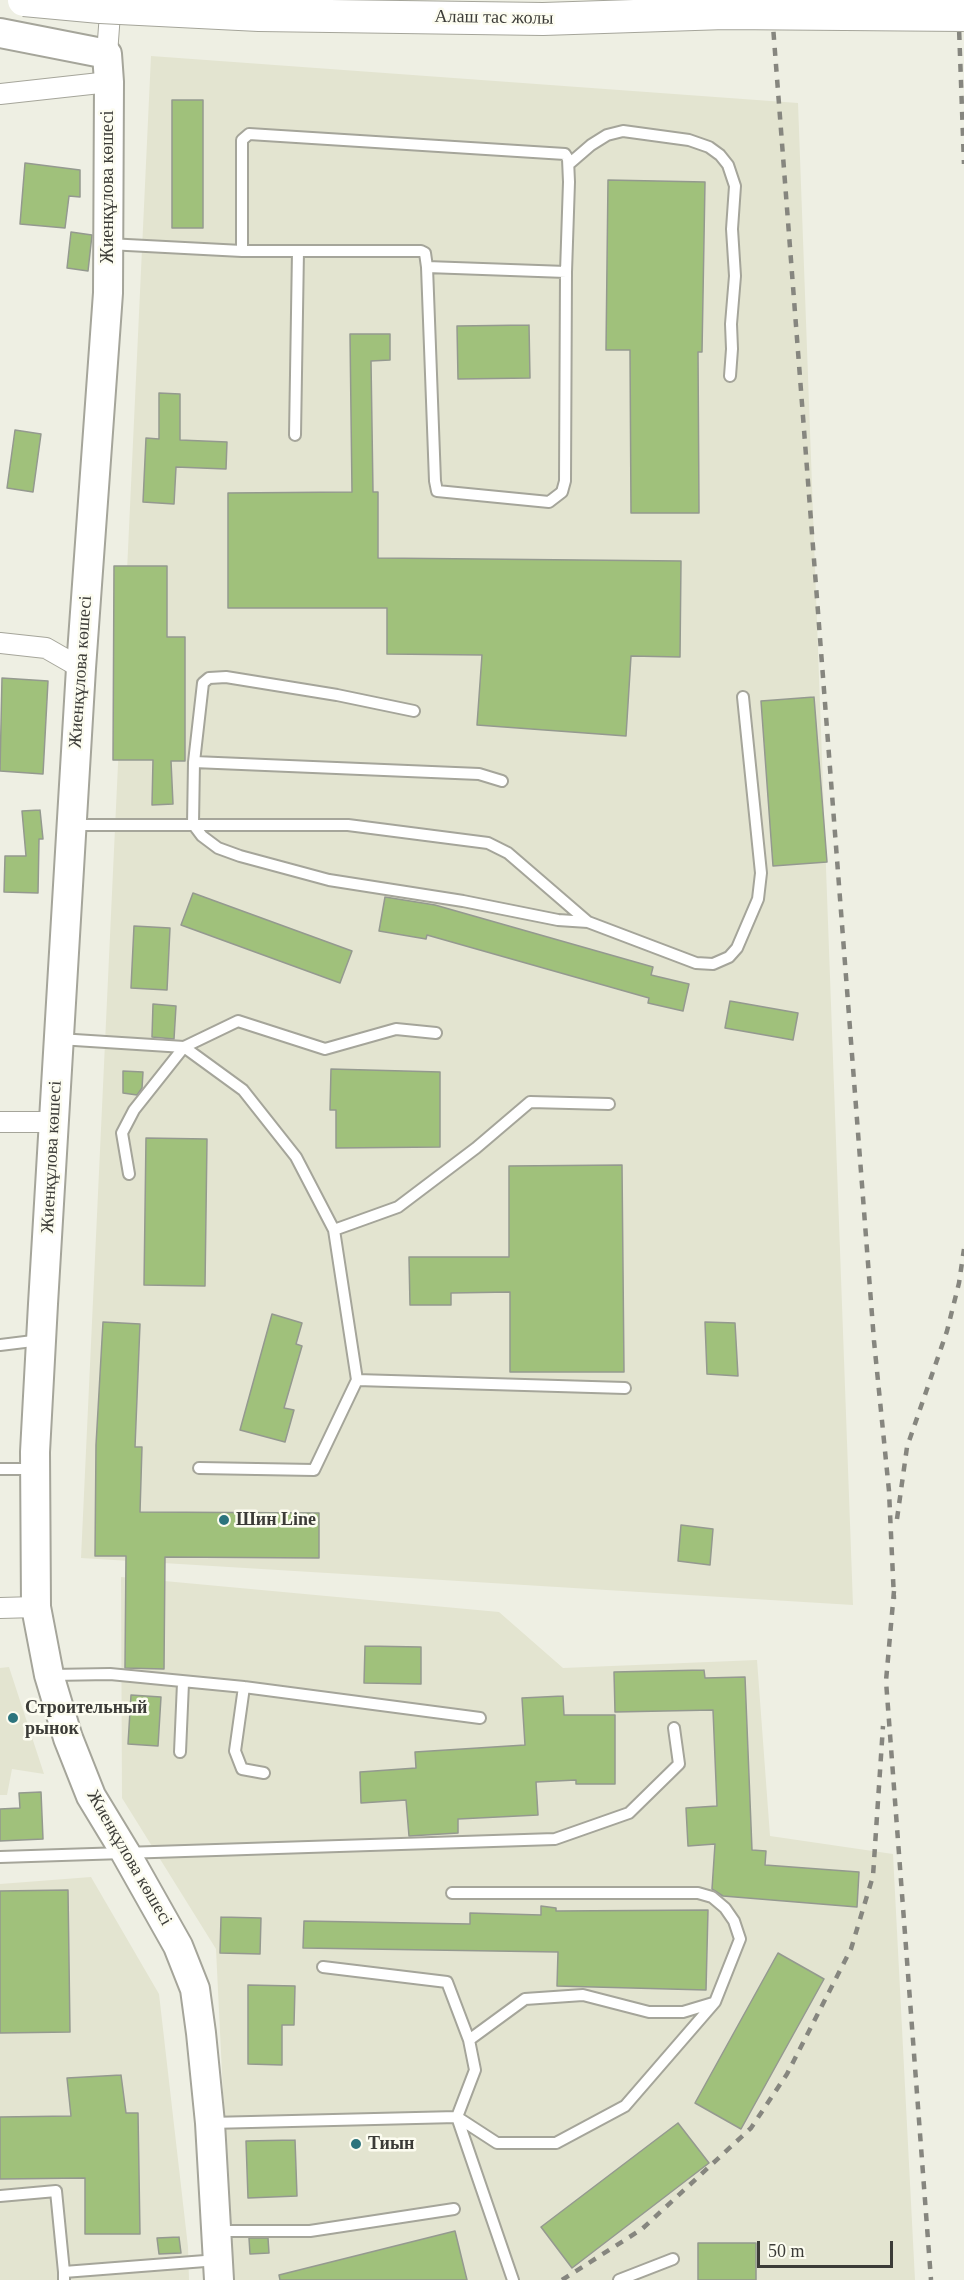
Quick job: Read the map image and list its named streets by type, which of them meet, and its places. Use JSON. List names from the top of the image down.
{
  "streets": {
    "main road": ["Алаш тас жолы"],
    "street": ["Жиенқұлова көшесі"]
  },
  "places": ["Шин Line", "Строительный рынок", "Тиын"],
  "scale_bar": "50 m"
}
